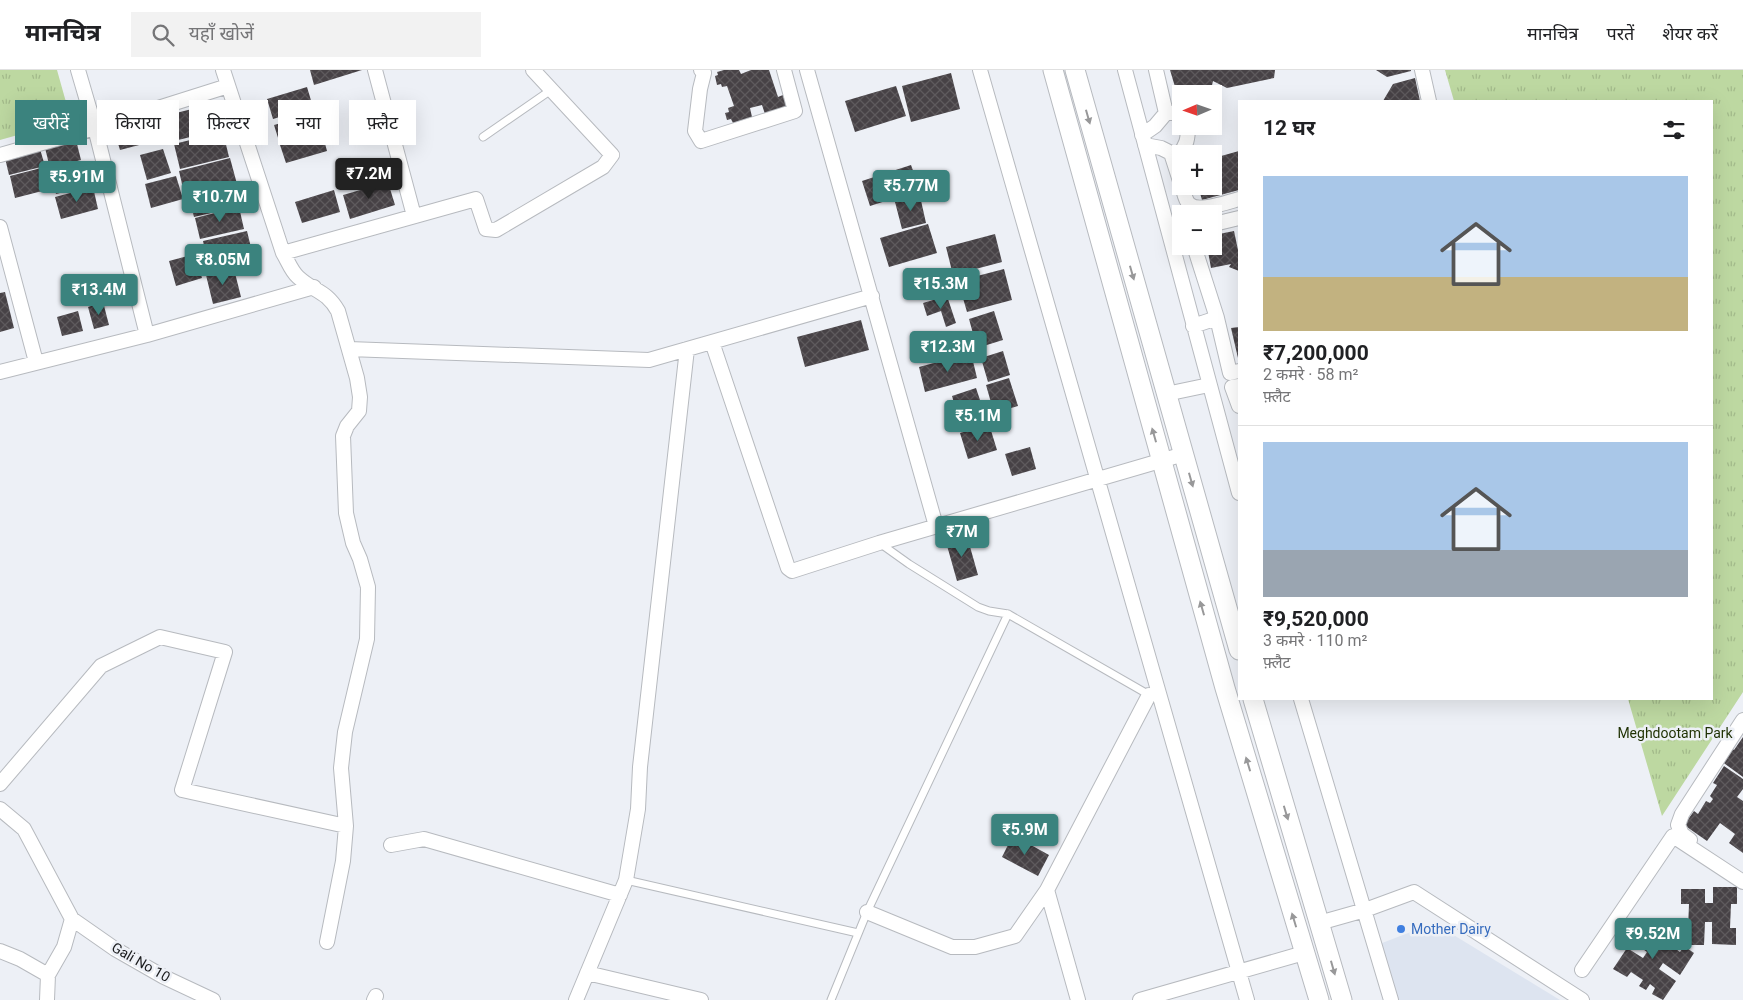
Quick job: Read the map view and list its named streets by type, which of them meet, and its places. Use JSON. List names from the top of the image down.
{
  "streets": {
    "street": ["Gali No 10"]
  },
  "parks": ["Meghdootam Park"],
  "places": ["Mother Dairy"],
  "north": "left",
  "page": {
    "header": "मानचित्र",
    "search": "यहाँ खोजें",
    "nav": ["मानचित्र", "परतें", "शेयर करें"],
    "map_buttons": ["+", "−"],
    "chip": [
      "खरीदें",
      "किराया",
      "फ़िल्टर",
      "नया",
      "फ़्लैट"
    ],
    "heading": "12 घर",
    "price": [
      "₹7.2M",
      "₹5.91M",
      "₹5.77M",
      "₹10.7M",
      "₹8.05M",
      "₹15.3M",
      "₹13.4M",
      "₹12.3M",
      "₹5.1M",
      "₹7M",
      "₹5.9M",
      "₹9.52M"
    ],
    "list": [
      {
        "name": "₹7,200,000",
        "note": "2 कमरे · 58 m² · फ़्लैट"
      },
      {
        "name": "₹9,520,000",
        "note": "3 कमरे · 110 m² · फ़्लैट"
      }
    ]
  }
}
